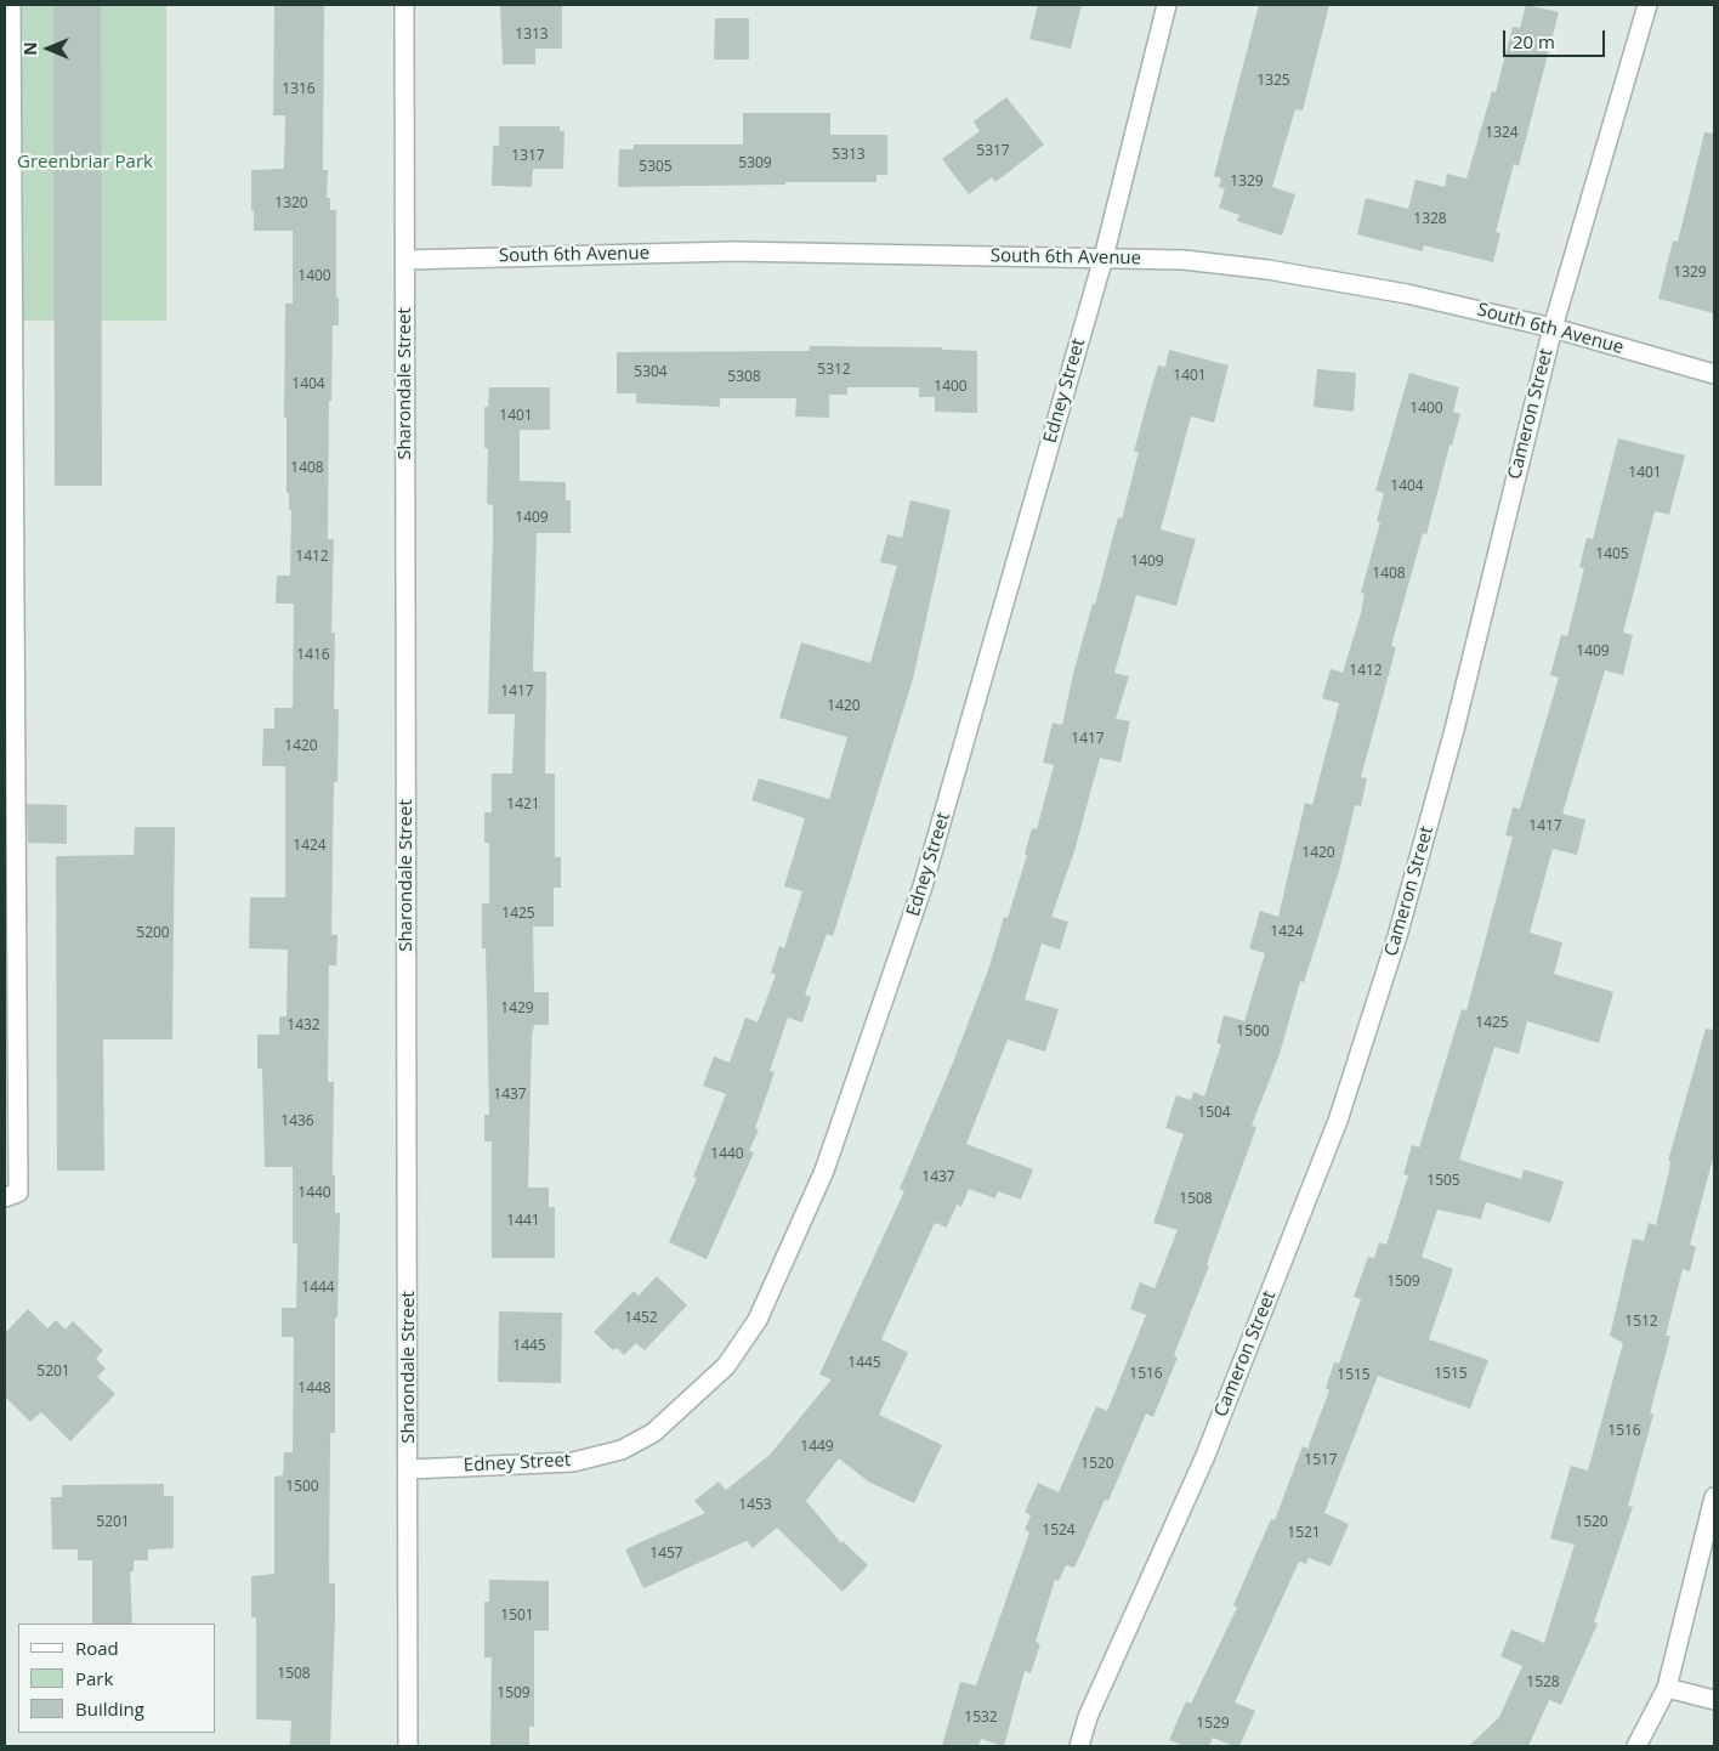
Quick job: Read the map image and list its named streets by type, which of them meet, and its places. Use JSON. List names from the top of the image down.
{
  "streets": {
    "street": [
      "South 6th Avenue",
      "Sharondale Street",
      "Edney Street",
      "Cameron Street"
    ]
  },
  "crossings": [
    ["South 6th Avenue", "Sharondale Street"],
    ["South 6th Avenue", "Edney Street"],
    ["South 6th Avenue", "Cameron Street"],
    ["Sharondale Street", "Edney Street"]
  ],
  "parks": ["Greenbriar Park"],
  "house_numbers": [
    "1313",
    "1325",
    "1316",
    "1324",
    "5317",
    "5313",
    "1317",
    "5309",
    "5305",
    "1329",
    "1320",
    "1328",
    "1329",
    "1400",
    "5312",
    "5304",
    "1401",
    "5308",
    "1404",
    "1400",
    "1400",
    "1401",
    "1408",
    "1401",
    "1404",
    "1409",
    "1405",
    "1412",
    "1409",
    "1408",
    "1409",
    "1416",
    "1412",
    "1417",
    "1420",
    "1417",
    "1420",
    "1421",
    "1417",
    "1424",
    "1420",
    "1425",
    "1424",
    "5200",
    "1429",
    "1425",
    "1432",
    "1500",
    "1437",
    "1504",
    "1436",
    "1440",
    "1437",
    "1505",
    "1440",
    "1508",
    "1441",
    "1509",
    "1444",
    "1452",
    "1512",
    "1445",
    "1445",
    "5201",
    "1516",
    "1515",
    "1515",
    "1448",
    "1516",
    "1449",
    "1517",
    "1520",
    "1500",
    "1453",
    "5201",
    "1520",
    "1524",
    "1521",
    "1457",
    "1501",
    "1508",
    "1528",
    "1509",
    "1532",
    "1529"
  ],
  "legend": ["Road", "Park", "Building"],
  "scale_bar": "20 m",
  "north": "left"
}
